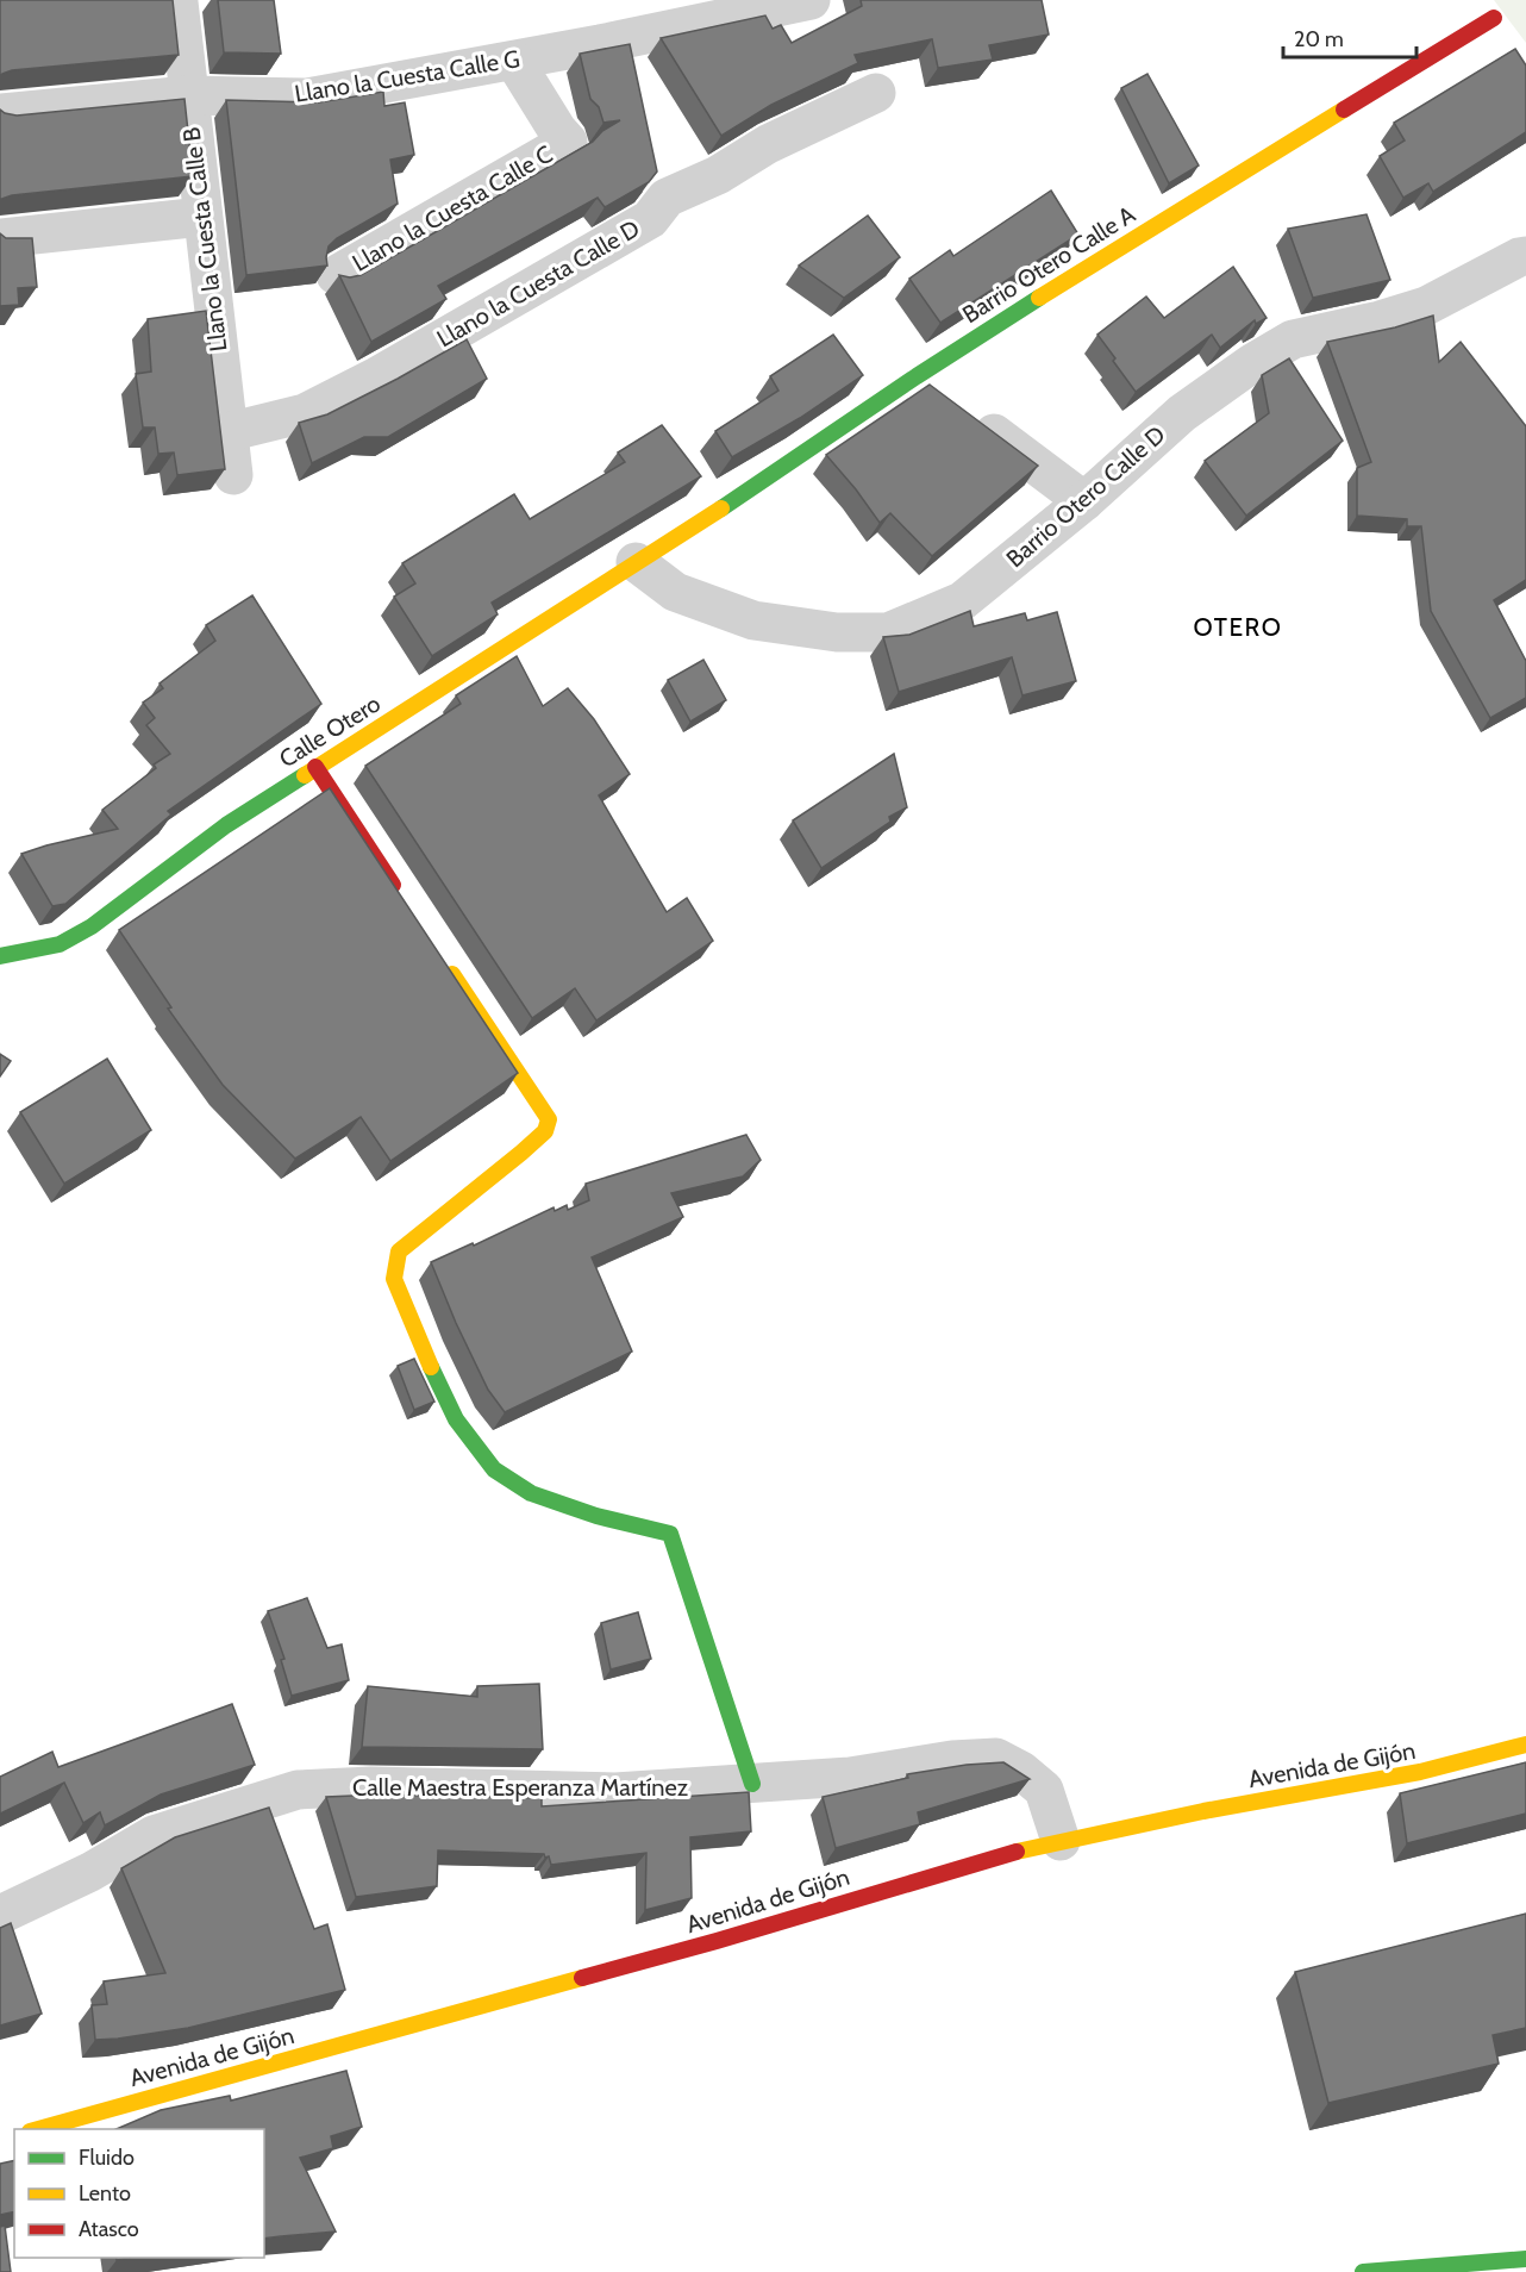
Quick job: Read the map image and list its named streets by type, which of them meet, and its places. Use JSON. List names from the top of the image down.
{
  "streets": {
    "street": [
      "Llano la Cuesta Calle G",
      "Llano la Cuesta Calle C",
      "Llano la Cuesta Calle B",
      "Barrio Otero Calle A",
      "Llano la Cuesta Calle D",
      "Barrio Otero Calle D",
      "Calle Otero",
      "Avenida de Gijón",
      "Calle Maestra Esperanza Martínez"
    ]
  },
  "crossings": [
    ["Llano la Cuesta Calle G", "Llano la Cuesta Calle C"],
    ["Llano la Cuesta Calle G", "Llano la Cuesta Calle B"],
    ["Llano la Cuesta Calle B", "Llano la Cuesta Calle D"],
    ["Barrio Otero Calle A", "Barrio Otero Calle D"],
    ["Barrio Otero Calle A", "Calle Otero"],
    ["Barrio Otero Calle D", "Calle Otero"],
    ["Avenida de Gijón", "Calle Maestra Esperanza Martínez"]
  ],
  "districts": ["OTERO"],
  "legend": ["Fluido", "Lento", "Atasco"],
  "scale_bar": "20 m"
}
